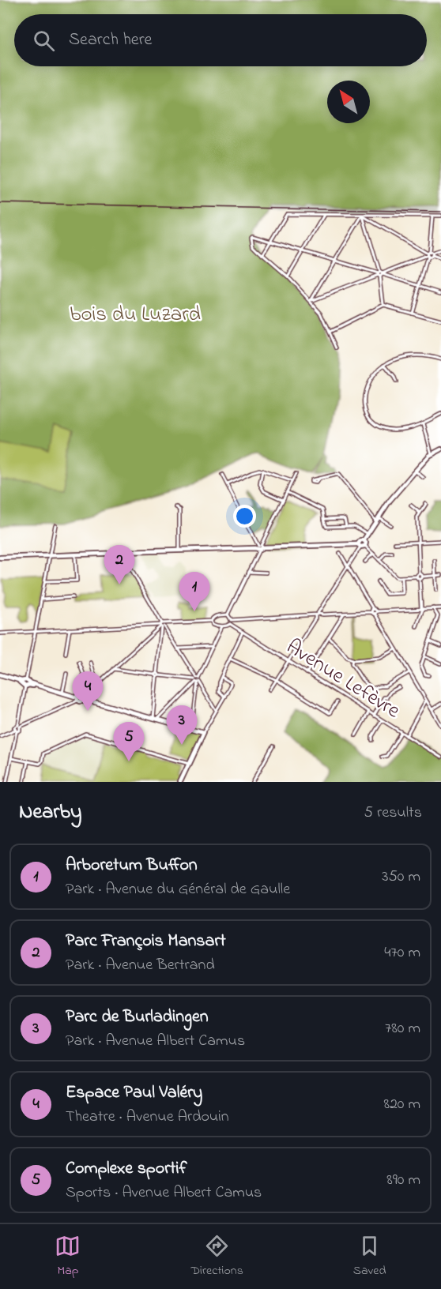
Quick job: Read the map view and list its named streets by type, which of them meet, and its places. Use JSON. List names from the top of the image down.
{
  "streets": {
    "street": ["Avenue Lefèvre"]
  },
  "parks": ["bois du Luzard"],
  "north": "top left",
  "page": {
    "search": "Search here",
    "pins": [
      "2",
      "1",
      "4",
      "3",
      "5"
    ],
    "heading": ["Nearby", "5 results"],
    "list": [
      {
        "mark": "1",
        "name": "Arboretum Buffon",
        "note": "Park · Avenue du Général de Gaulle",
        "value": "350 m"
      },
      {
        "mark": "2",
        "name": "Parc François Mansart",
        "note": "Park · Avenue Bertrand",
        "value": "470 m"
      },
      {
        "mark": "3",
        "name": "Parc de Burladingen",
        "note": "Park · Avenue Albert Camus",
        "value": "780 m"
      },
      {
        "mark": "4",
        "name": "Espace Paul Valéry",
        "note": "Theatre · Avenue Ardouin",
        "value": "820 m"
      },
      {
        "mark": "5",
        "name": "Complexe sportif",
        "note": "Sports · Avenue Albert Camus",
        "value": "890 m"
      }
    ],
    "nav": ["Map", "Directions", "Saved"]
  }
}
